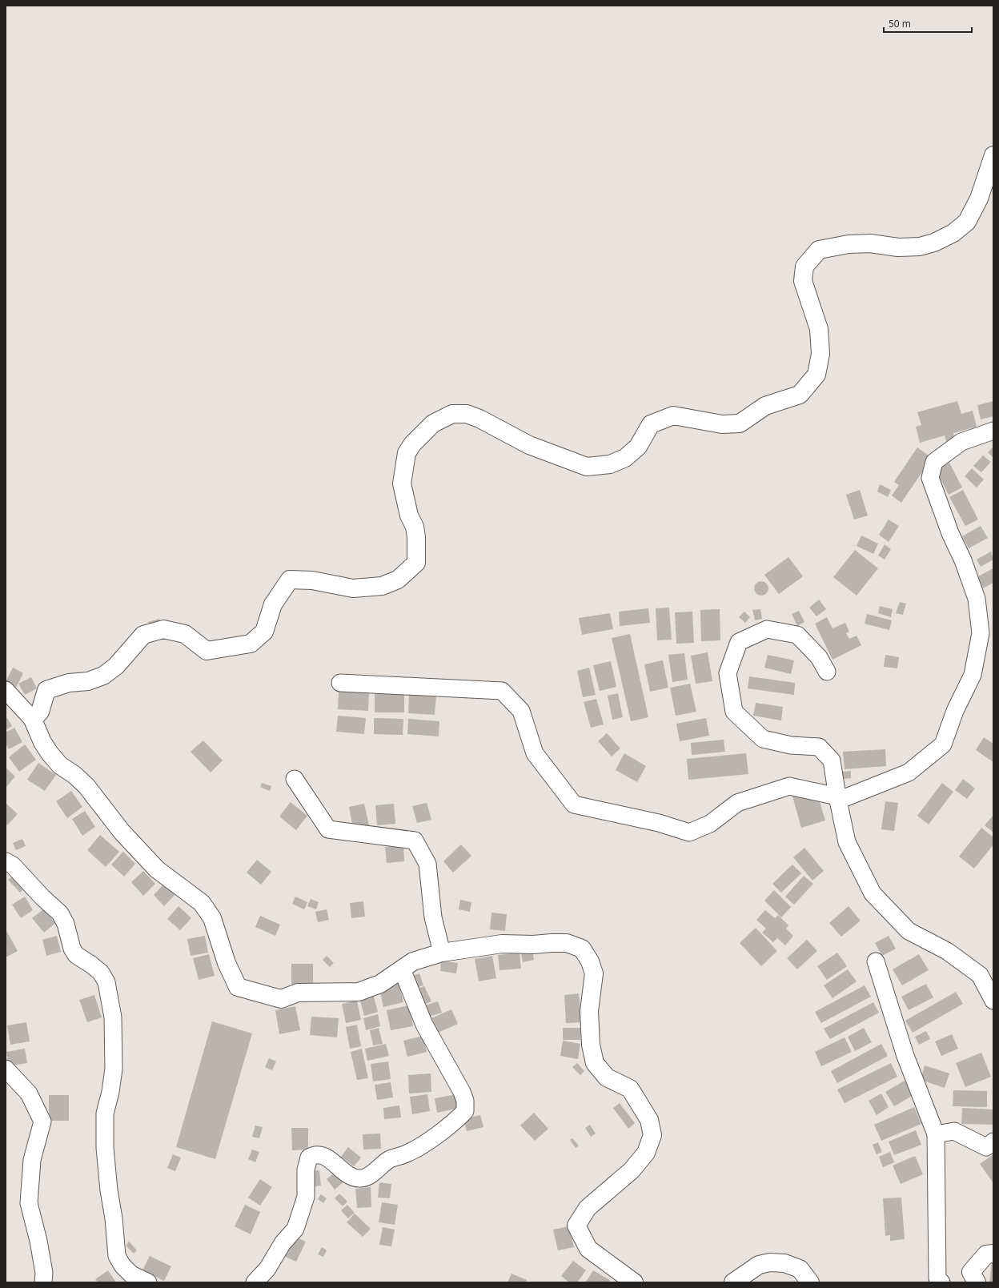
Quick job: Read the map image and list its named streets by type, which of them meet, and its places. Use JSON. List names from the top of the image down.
{
  "scale_bar": "50 m"
}
